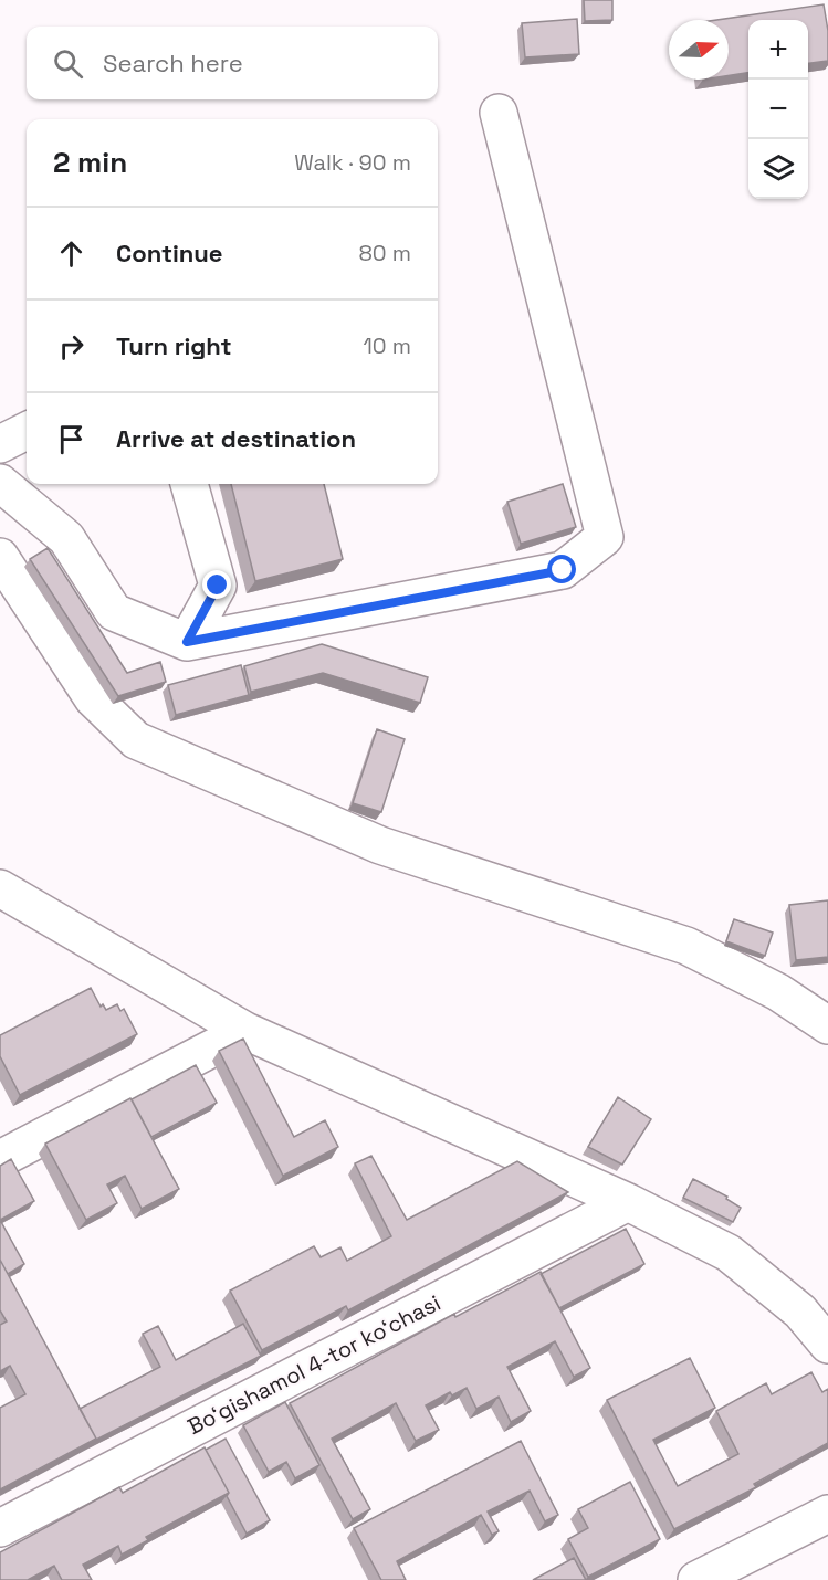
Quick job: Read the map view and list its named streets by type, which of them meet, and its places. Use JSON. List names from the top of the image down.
{
  "streets": {
    "street": ["Boʻgishamol 4-tor koʻchasi"]
  },
  "north": "right",
  "page": {
    "map_buttons": ["+", "−"],
    "search": "Search here",
    "heading": ["2 min", "Walk · 90 m"],
    "list": [
      ["Continue", "80 m"],
      ["Turn right", "10 m"],
      "Arrive at destination"
    ]
  }
}
